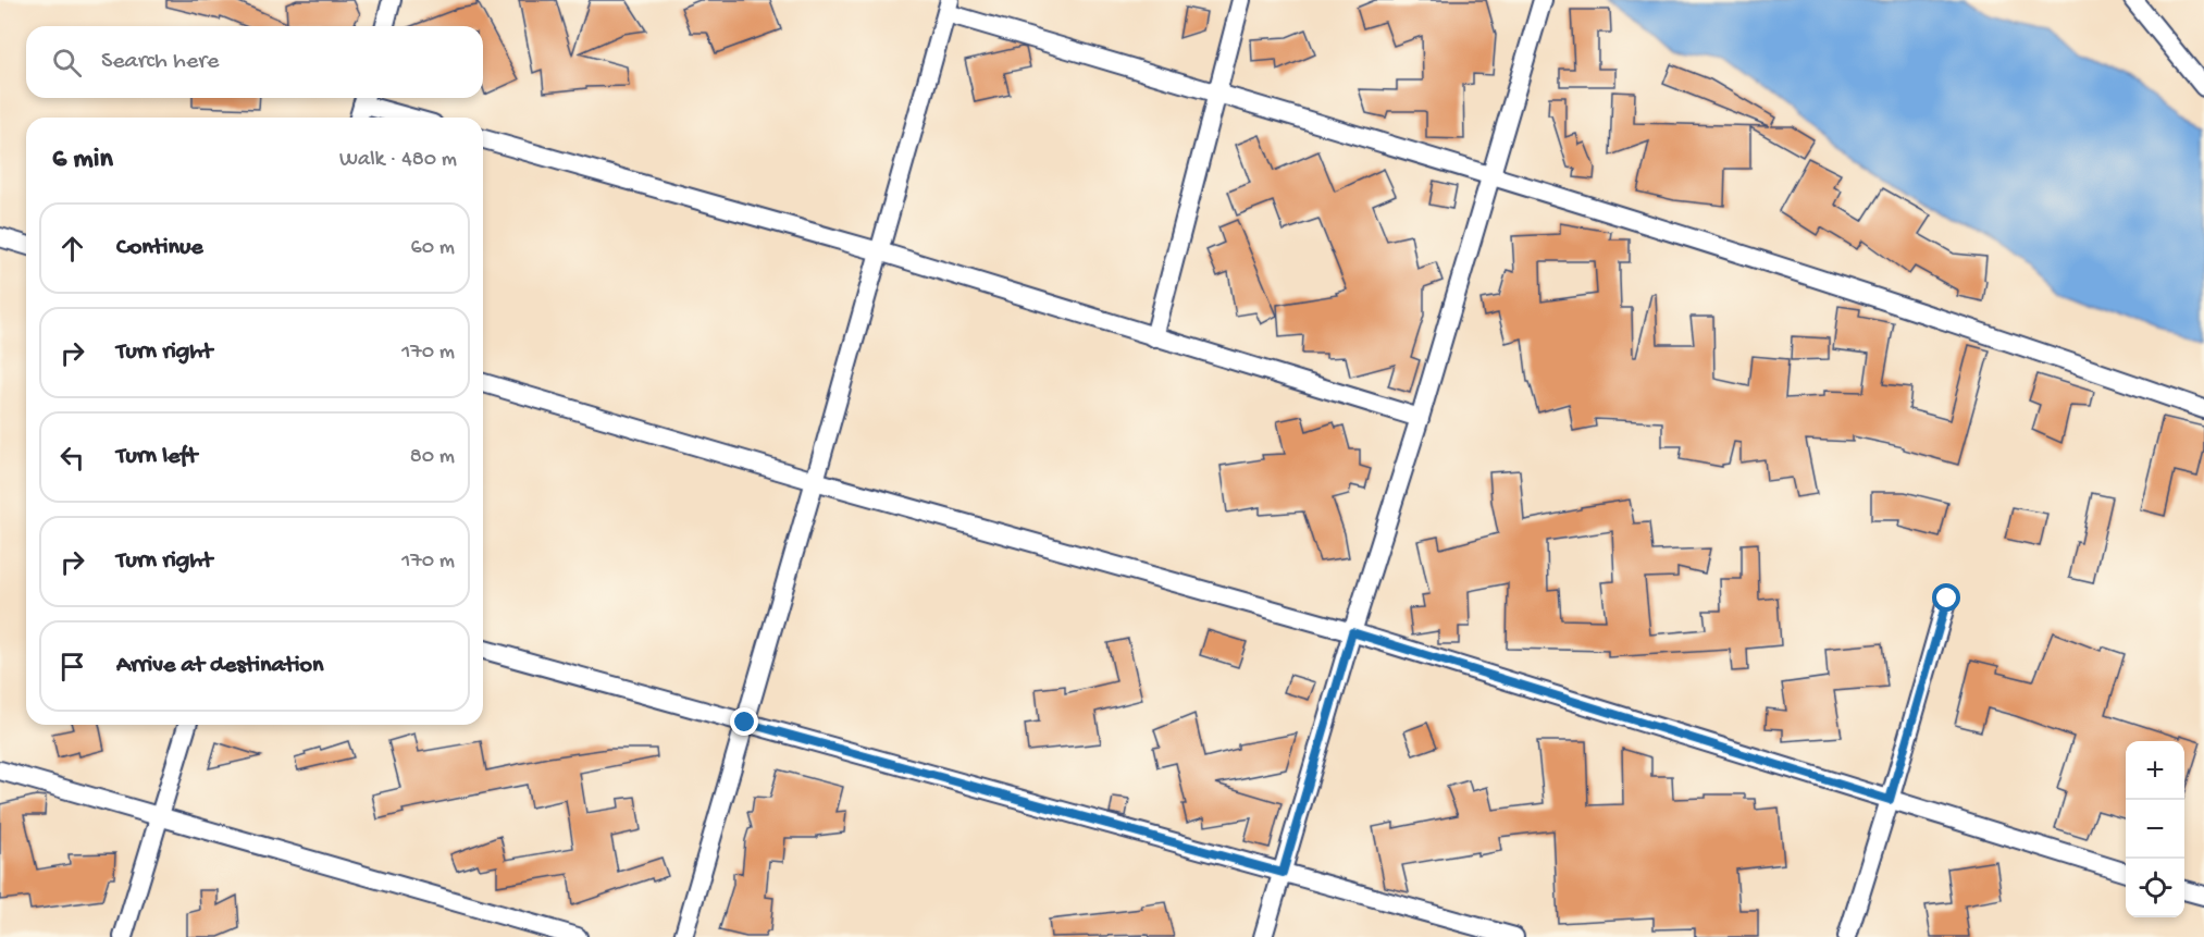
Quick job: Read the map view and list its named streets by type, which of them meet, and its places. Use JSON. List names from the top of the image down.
{
  "page": {
    "search": "Search here",
    "heading": ["6 min", "Walk · 480 m"],
    "list": [
      ["Continue", "60 m"],
      ["Turn right", "170 m"],
      ["Turn left", "80 m"],
      ["Turn right", "170 m"],
      "Arrive at destination"
    ],
    "map_buttons": ["+", "−"]
  }
}
